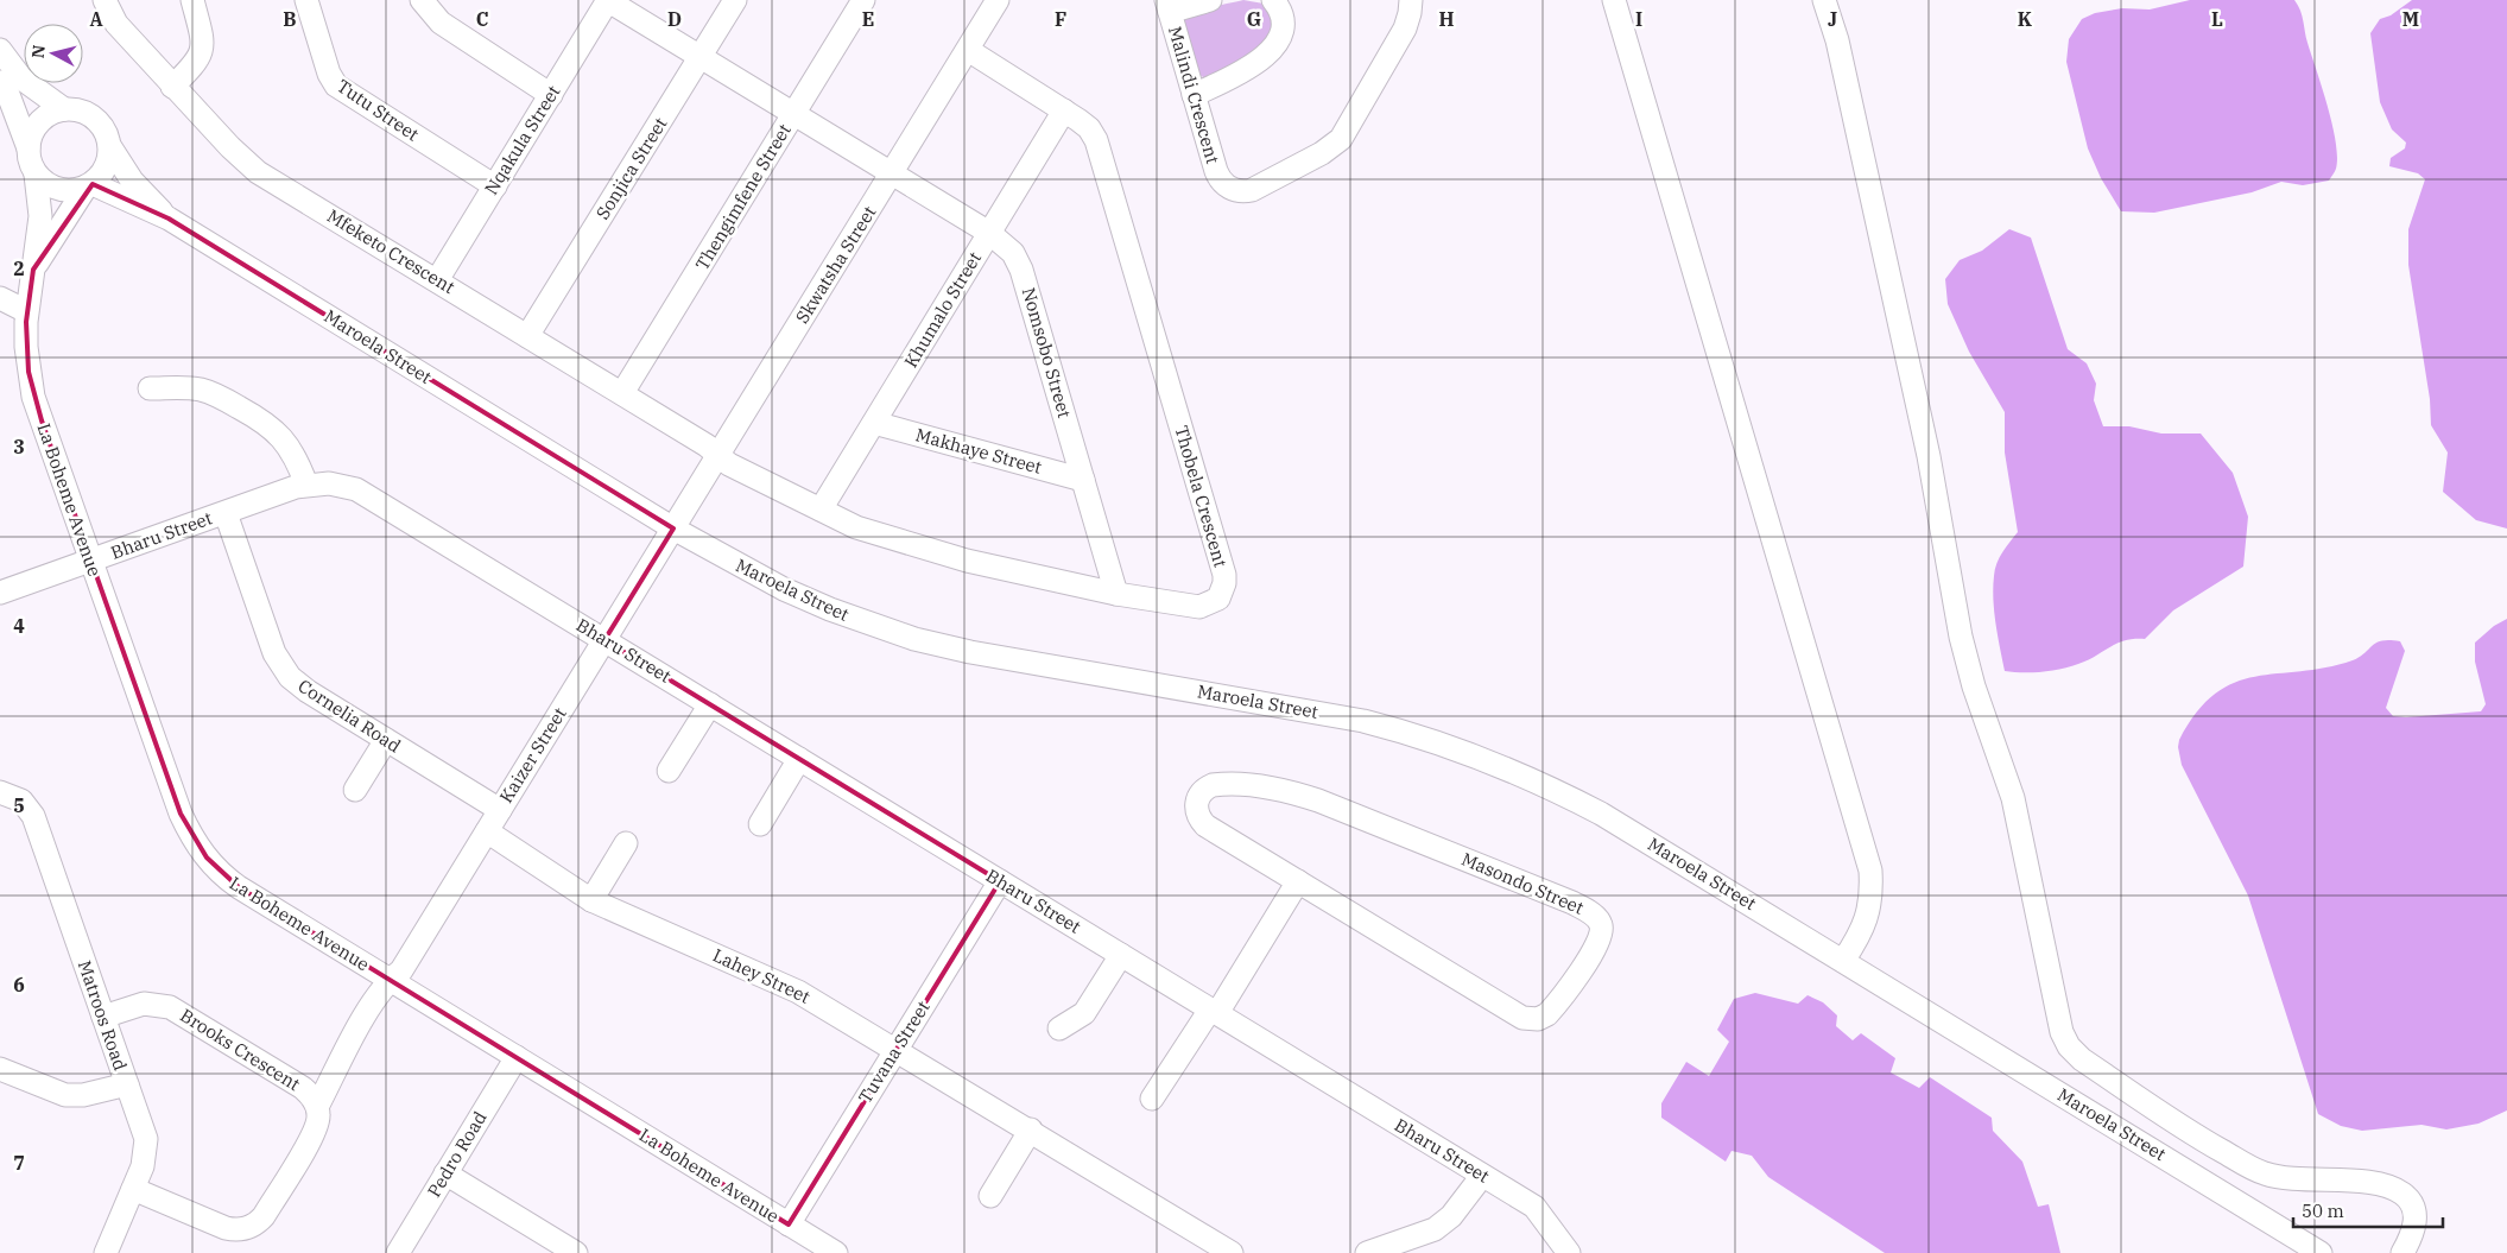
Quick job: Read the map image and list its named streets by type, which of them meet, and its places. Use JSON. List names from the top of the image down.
{
  "streets": {
    "street": [
      "Malindi Crescent",
      "Tutu Street",
      "Nqakula Street",
      "Sonjica Street",
      "Thengimfene Street",
      "Mfeketo Crescent",
      "Skwatsha Street",
      "Khumalo Street",
      "Maroela Street",
      "Nomsobo Street",
      "Makhaye Street",
      "Thobela Crescent",
      "La Boheme Avenue",
      "Bharu Street",
      "Cornelia Road",
      "Kaizer Street",
      "Masondo Street",
      "Lahey Street",
      "Matroos Road",
      "Brooks Crescent",
      "Tuvana Street",
      "Pedro Road"
    ]
  },
  "crossings": [
    ["Tutu Street", "Nqakula Street"],
    ["Nqakula Street", "Mfeketo Crescent"],
    ["Nqakula Street", "Nomsobo Street"],
    ["Sonjica Street", "Mfeketo Crescent"],
    ["Sonjica Street", "Nomsobo Street"],
    ["Thengimfene Street", "Mfeketo Crescent"],
    ["Thengimfene Street", "Nomsobo Street"],
    ["Mfeketo Crescent", "Skwatsha Street"],
    ["Mfeketo Crescent", "Thobela Crescent"],
    ["Skwatsha Street", "Maroela Street"],
    ["Skwatsha Street", "Nomsobo Street"],
    ["Skwatsha Street", "Thobela Crescent"],
    ["Skwatsha Street", "Kaizer Street"],
    ["Khumalo Street", "Nomsobo Street"],
    ["Khumalo Street", "Makhaye Street"],
    ["Khumalo Street", "Thobela Crescent"],
    ["Maroela Street", "La Boheme Avenue"],
    ["Maroela Street", "Kaizer Street"],
    ["Nomsobo Street", "Makhaye Street"],
    ["Nomsobo Street", "Thobela Crescent"],
    ["La Boheme Avenue", "Bharu Street"],
    ["La Boheme Avenue", "Kaizer Street"],
    ["La Boheme Avenue", "Tuvana Street"],
    ["La Boheme Avenue", "Pedro Road"],
    ["Bharu Street", "Cornelia Road"],
    ["Bharu Street", "Kaizer Street"],
    ["Bharu Street", "Tuvana Street"],
    ["Cornelia Road", "Kaizer Street"],
    ["Kaizer Street", "Lahey Street"],
    ["Kaizer Street", "Brooks Crescent"],
    ["Lahey Street", "Tuvana Street"],
    ["Matroos Road", "Brooks Crescent"]
  ],
  "scale_bar": "50 m",
  "north": "left",
  "grid": {
    "columns": [
      "A",
      "B",
      "C",
      "D",
      "E",
      "F",
      "G",
      "H",
      "I",
      "J",
      "K",
      "L",
      "M"
    ],
    "rows": [
      "2",
      "3",
      "4",
      "5",
      "6",
      "7"
    ]
  }
}
